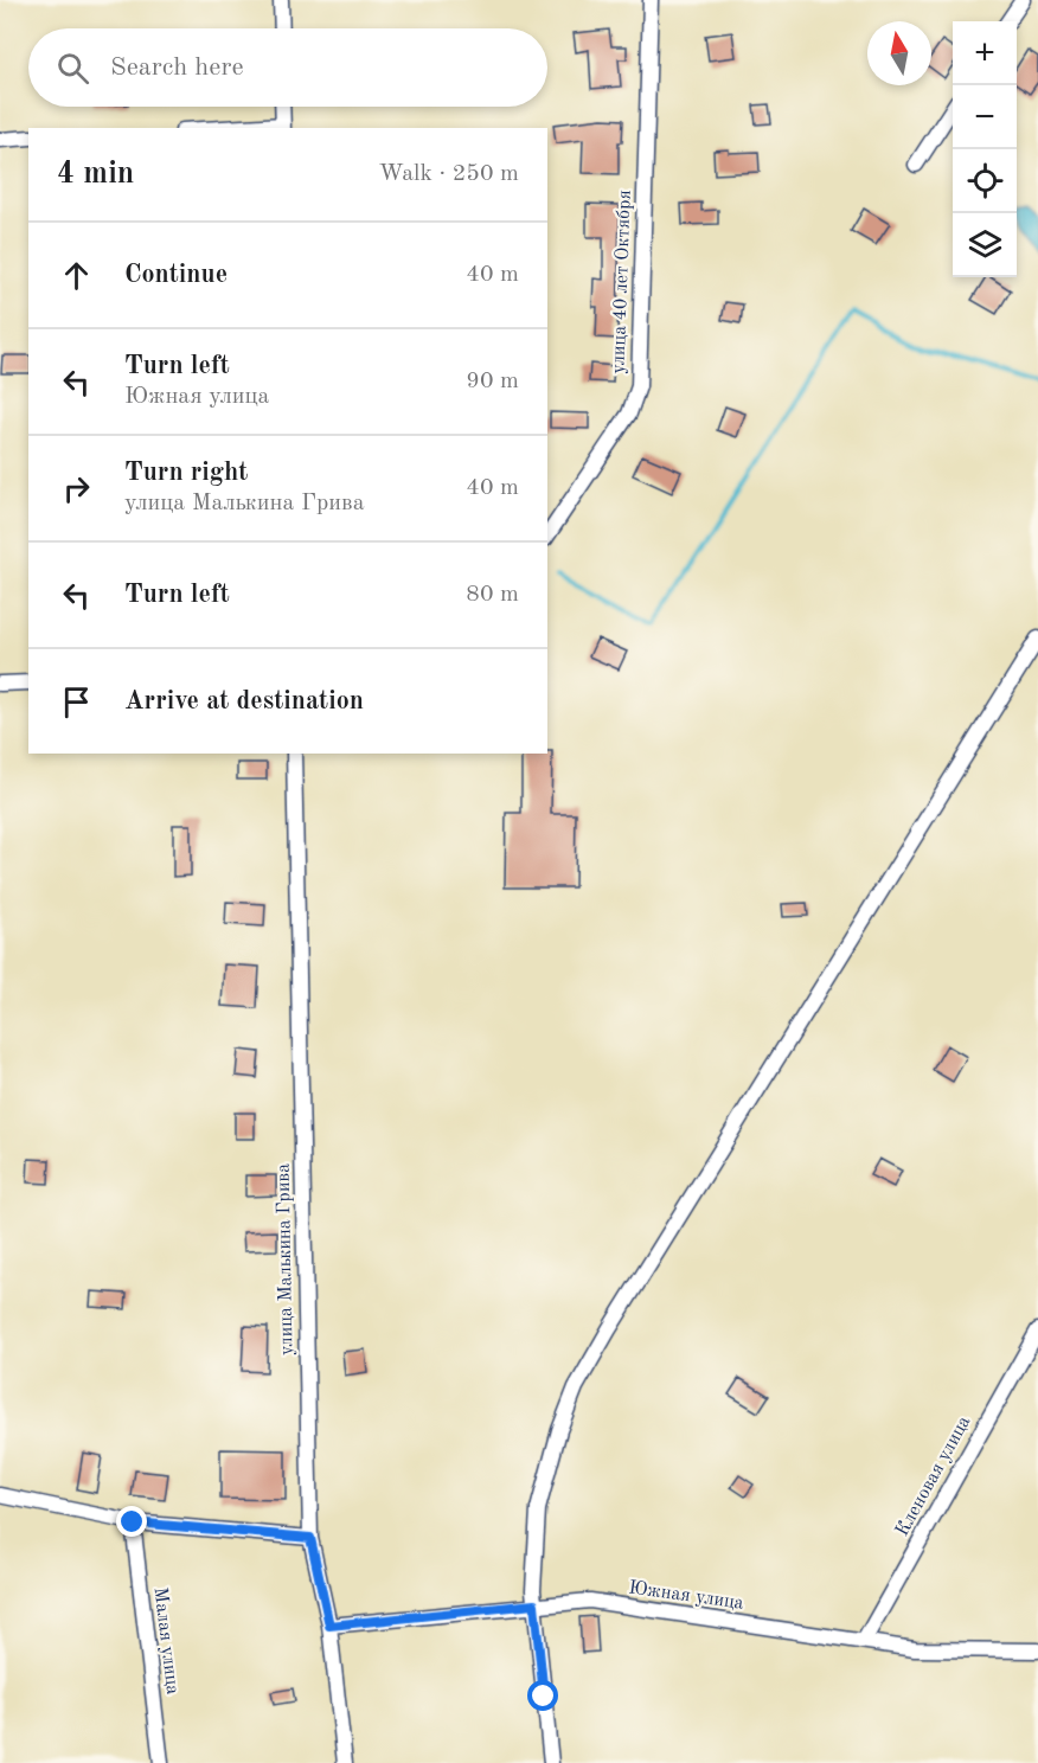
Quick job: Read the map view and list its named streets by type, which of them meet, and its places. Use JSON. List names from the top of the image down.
{
  "streets": {
    "street": [
      "улица 40 лет Октября",
      "улица Малькина Грива",
      "Кленовая улица",
      "Южная улица",
      "Малая улица"
    ]
  },
  "crossings": [
    ["улица Малькина Грива", "Южная улица"],
    ["Кленовая улица", "Южная улица"]
  ],
  "north": "top",
  "page": {
    "map_buttons": ["+", "−"],
    "search": "Search here",
    "heading": ["4 min", "Walk · 250 m"],
    "list": [
      ["Continue", "40 m"],
      ["Turn left", "Южная улица", "90 m"],
      ["Turn right", "улица Малькина Грива", "40 m"],
      ["Turn left", "80 m"],
      "Arrive at destination"
    ]
  }
}
